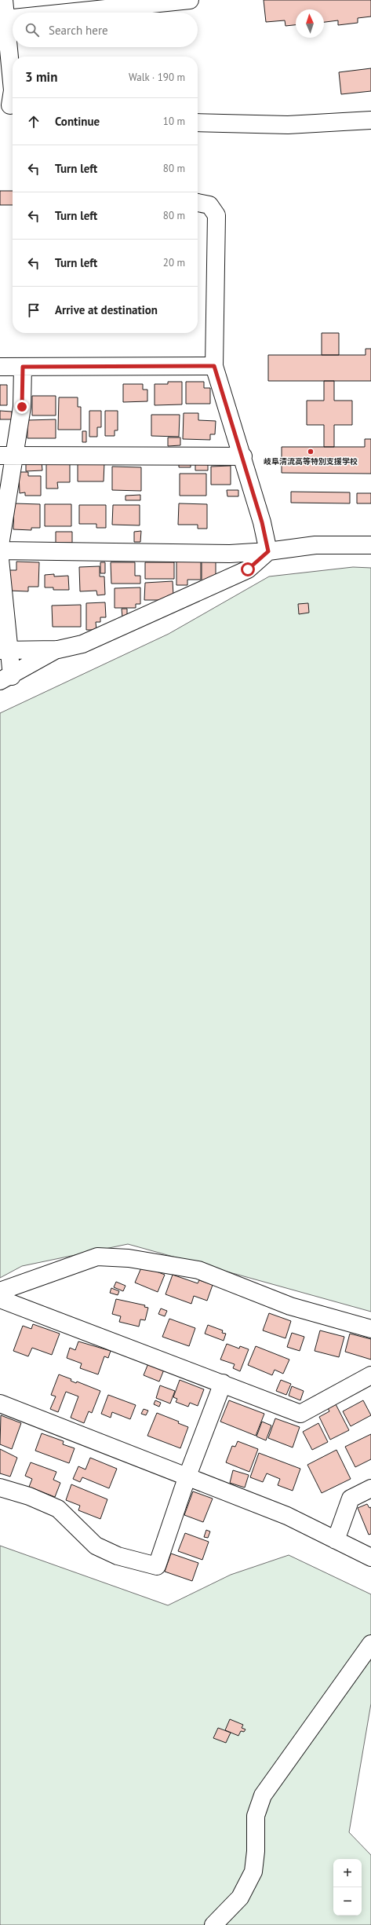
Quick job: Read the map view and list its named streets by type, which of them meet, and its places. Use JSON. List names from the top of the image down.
{
  "places": ["岐阜清流高等特別支援学校"],
  "north": "top",
  "page": {
    "search": "Search here",
    "heading": ["3 min", "Walk · 190 m"],
    "list": [
      ["Continue", "10 m"],
      ["Turn left", "80 m"],
      ["Turn left", "80 m"],
      ["Turn left", "20 m"],
      "Arrive at destination"
    ],
    "map_buttons": ["+", "−"]
  }
}
